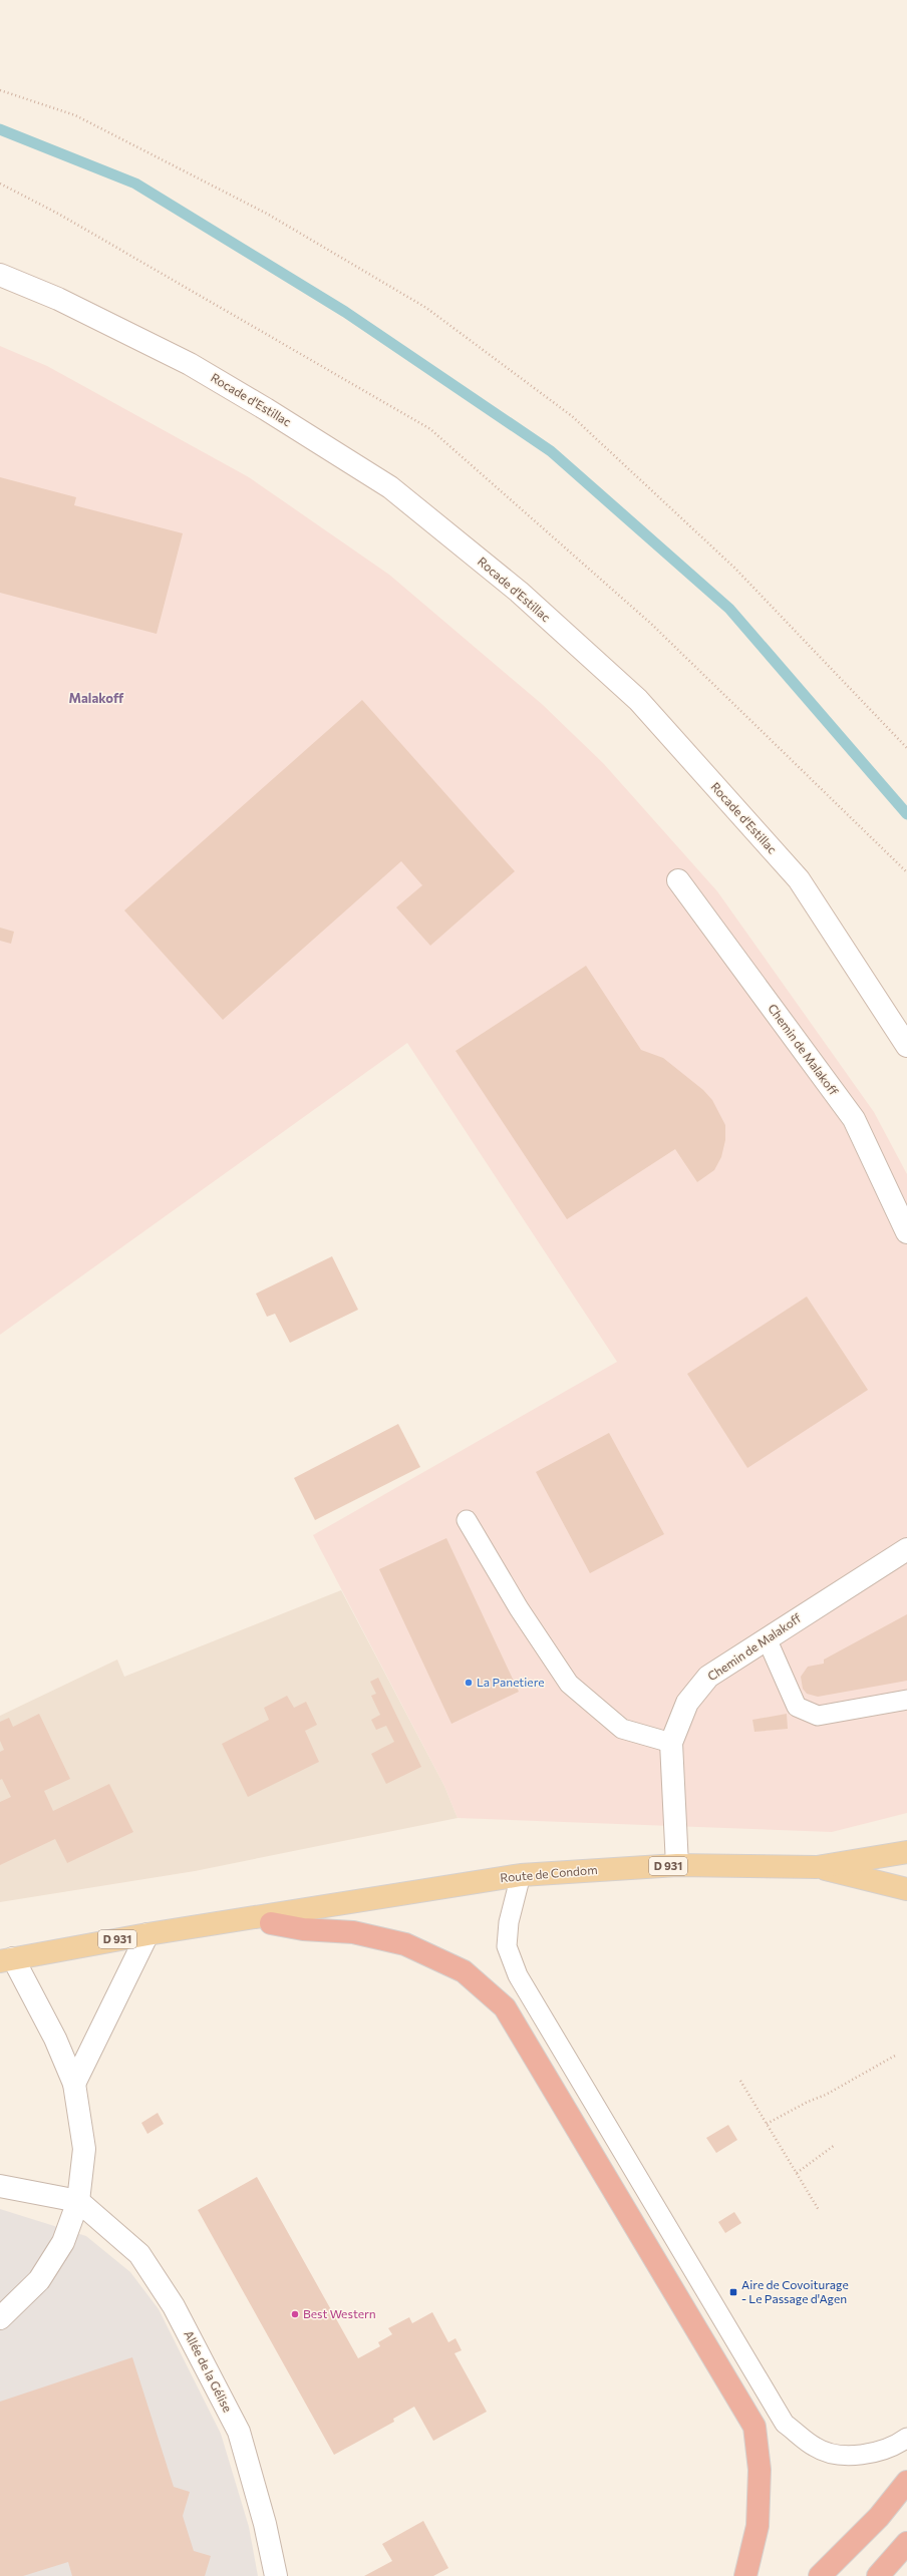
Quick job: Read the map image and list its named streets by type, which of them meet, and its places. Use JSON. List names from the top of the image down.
{
  "streets": {
    "main road": ["D 931", "Route de Condom"],
    "street": ["Rocade d'Estillac", "Chemin de Malakoff", "Allée de la Gélise"]
  },
  "crossings": [
    ["Chemin de Malakoff", "Route de Condom"]
  ],
  "districts": ["Malakoff"],
  "places": {
    "other": ["La Panetiere", "Best Western"],
    "transit": ["Aire de Covoiturage - Le Passage d'Agen"]
  }
}
